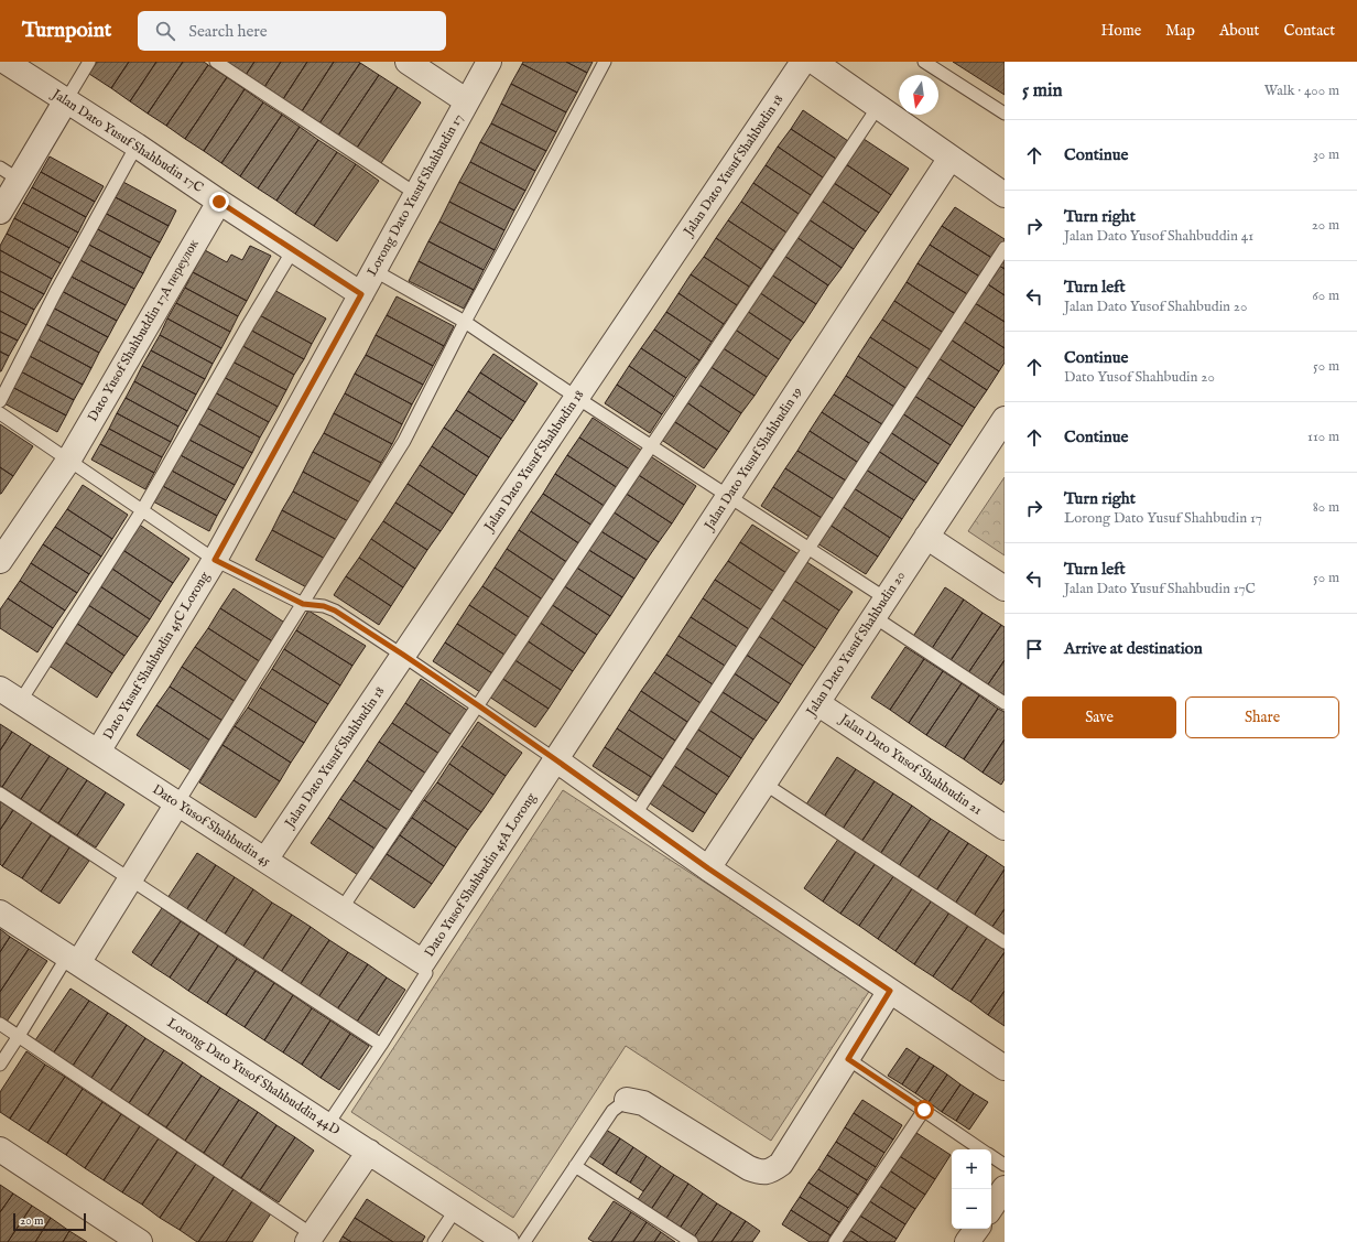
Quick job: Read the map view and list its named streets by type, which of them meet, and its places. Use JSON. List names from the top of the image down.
{
  "streets": {
    "street": [
      "Jalan Dato Yusuf Shahbudin 17C",
      "Jalan Dato Yusuf Shahbudin 18",
      "Lorong Dato Yusuf Shahbudin 17",
      "Dato Yusof Shahbuddin 17A переулок",
      "Jalan Dato Yusuf Shahbudin 19",
      "Jalan Dato Yusuf Shahbudin 20",
      "Dato Yusuf Shahbudin 45C Lorong",
      "Jalan Dato Yusof Shahbudin 21",
      "Dato Yusof Shahbudin 45",
      "Dato Yusof Shahbudin 45A Lorong",
      "Lorong Dato Yusof Shahbuddin 44D"
    ]
  },
  "crossings": [
    ["Jalan Dato Yusuf Shahbudin 17C", "Lorong Dato Yusuf Shahbudin 17"],
    ["Jalan Dato Yusuf Shahbudin 17C", "Dato Yusof Shahbuddin 17A переулок"],
    ["Jalan Dato Yusuf Shahbudin 18", "Dato Yusof Shahbudin 45"],
    ["Lorong Dato Yusuf Shahbudin 17", "Dato Yusuf Shahbudin 45C Lorong"],
    ["Jalan Dato Yusuf Shahbudin 19", "Dato Yusof Shahbudin 45A Lorong"],
    ["Jalan Dato Yusuf Shahbudin 20", "Jalan Dato Yusof Shahbudin 21"],
    ["Dato Yusuf Shahbudin 45C Lorong", "Dato Yusof Shahbudin 45"],
    ["Dato Yusof Shahbudin 45", "Dato Yusof Shahbudin 45A Lorong"],
    ["Dato Yusof Shahbudin 45A Lorong", "Lorong Dato Yusof Shahbuddin 44D"]
  ],
  "scale_bar": "20 m",
  "north": "bottom",
  "page": {
    "header": "Turnpoint",
    "search": "Search here",
    "nav": [
      "Home",
      "Map",
      "About",
      "Contact"
    ],
    "heading": ["5 min", "Walk · 400 m"],
    "list": [
      ["Continue", "30 m"],
      ["Turn right", "Jalan Dato Yusof Shahbuddin 41", "20 m"],
      ["Turn left", "Jalan Dato Yusof Shahbudin 20", "60 m"],
      ["Continue", "Dato Yusof Shahbudin 20", "50 m"],
      ["Continue", "110 m"],
      ["Turn right", "Lorong Dato Yusuf Shahbudin 17", "80 m"],
      ["Turn left", "Jalan Dato Yusuf Shahbudin 17C", "50 m"],
      "Arrive at destination"
    ],
    "buttons": ["Save", "Share"],
    "map_buttons": ["+", "−"],
    "scale": "20 m"
  }
}
